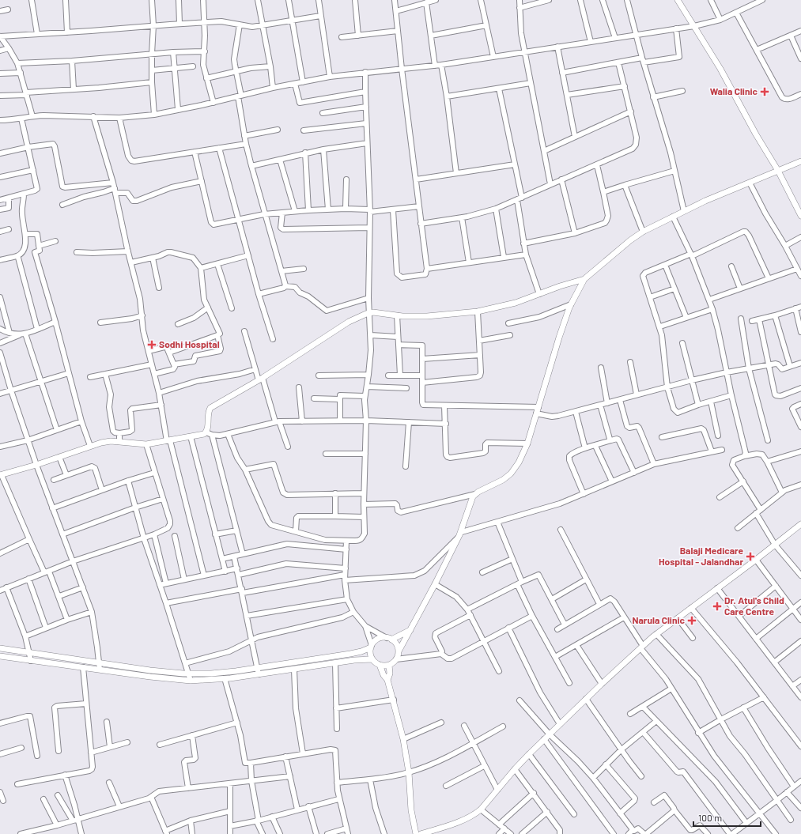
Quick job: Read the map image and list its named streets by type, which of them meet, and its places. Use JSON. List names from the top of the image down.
{
  "places": {
    "health": [
      "Walia Clinic",
      "Sodhi Hospital",
      "Balaji Medicare Hospital - Jalandhar",
      "Dr. Atul's Child Care Centre",
      "Narula Clinic"
    ]
  },
  "scale_bar": "100 m"
}
